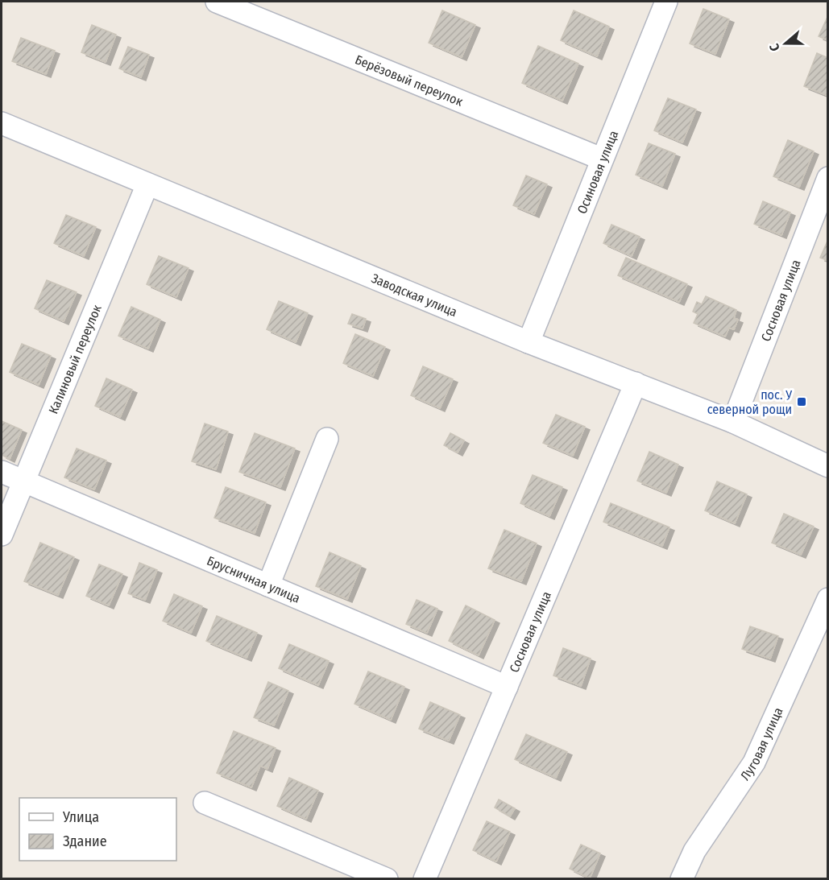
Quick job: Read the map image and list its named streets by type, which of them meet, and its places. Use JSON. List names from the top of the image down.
{
  "streets": {
    "street": [
      "Берёзовый переулок",
      "Осиновая улица",
      "Заводская улица",
      "Сосновая улица",
      "Калиновый переулок",
      "Брусничная улица",
      "Луговая улица"
    ]
  },
  "crossings": [
    ["Берёзовый переулок", "Осиновая улица"],
    ["Осиновая улица", "Заводская улица"],
    ["Заводская улица", "Сосновая улица"],
    ["Заводская улица", "Калиновый переулок"],
    ["Сосновая улица", "Брусничная улица"],
    ["Калиновый переулок", "Брусничная улица"]
  ],
  "places": {
    "transit": ["пос. У северной рощи"]
  },
  "legend": ["Улица", "Здание"],
  "north": "left"
}
